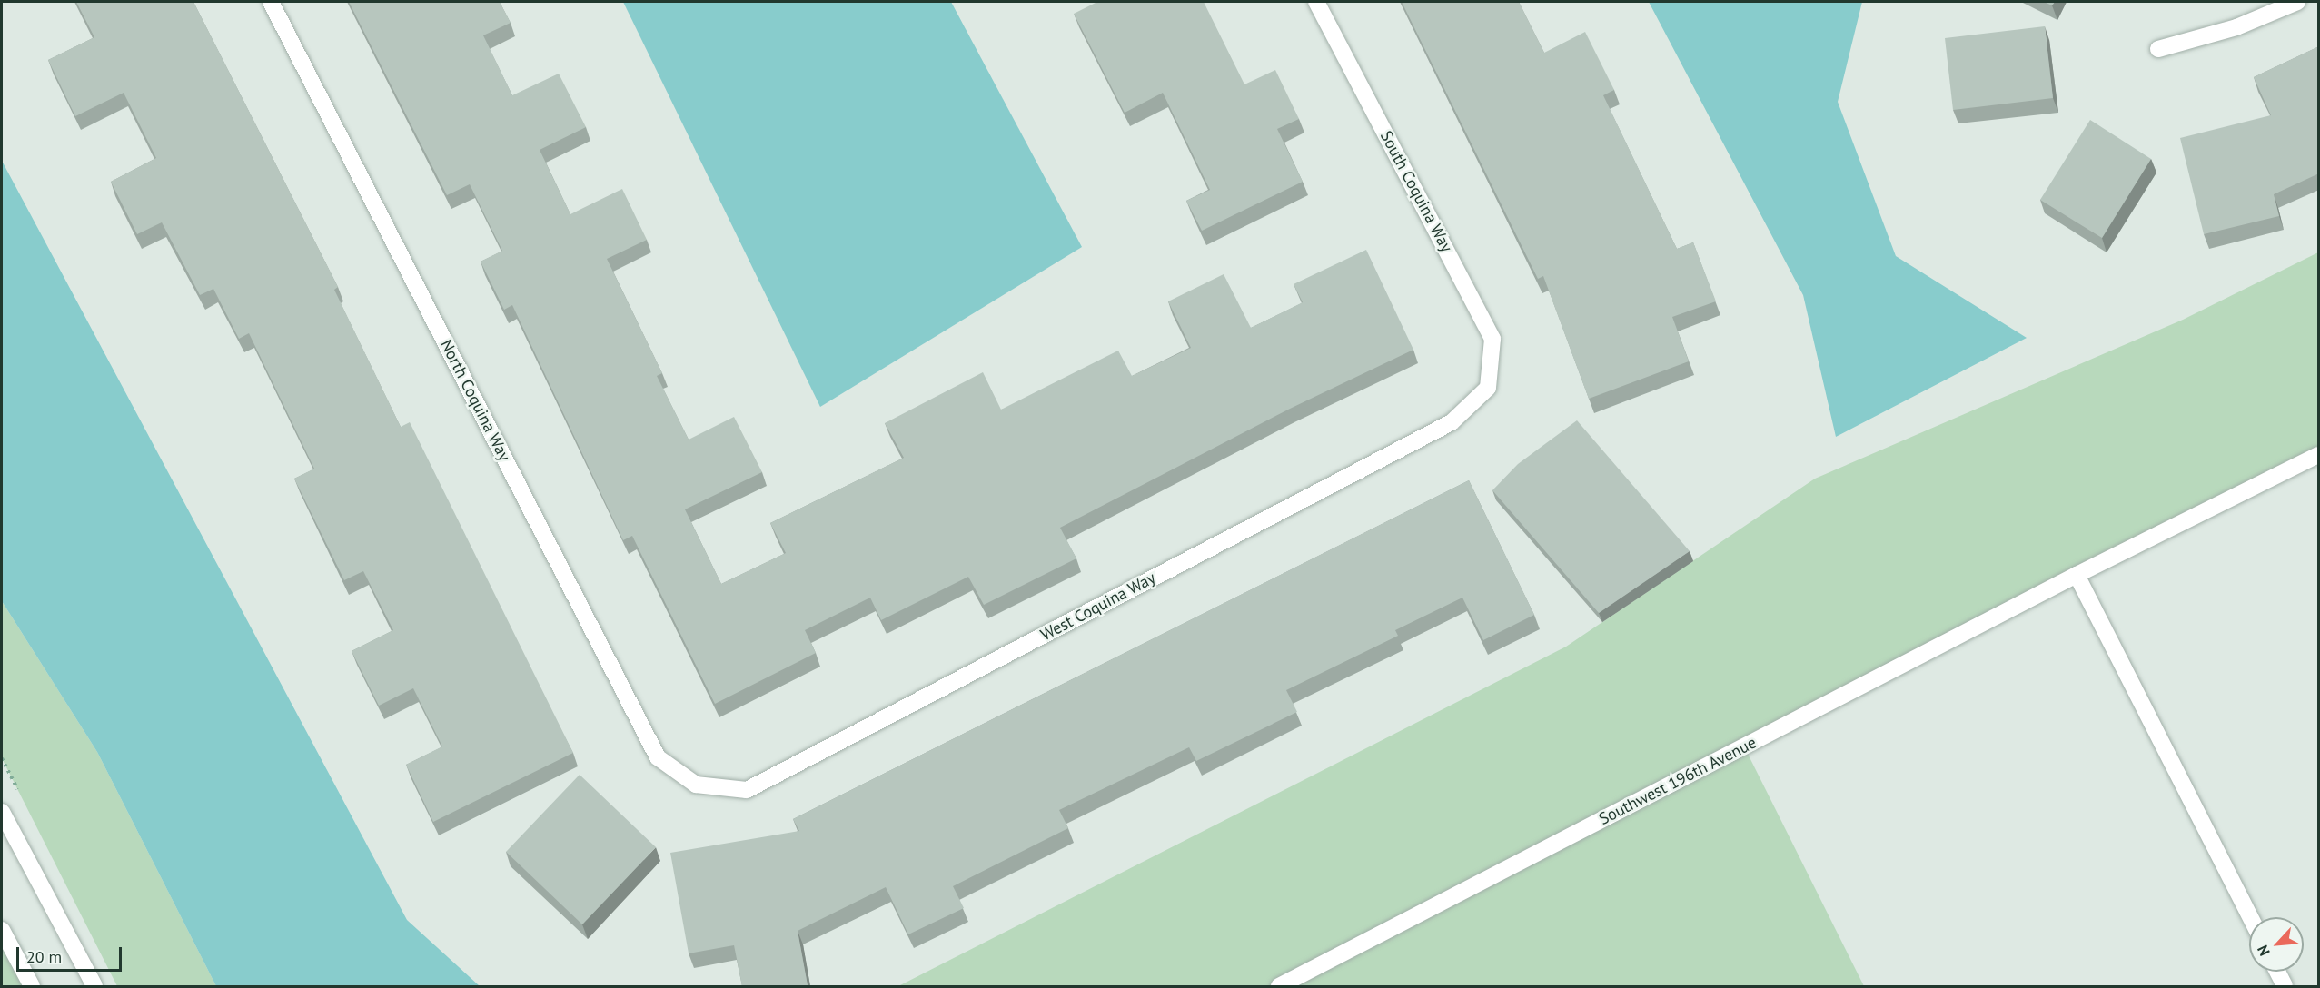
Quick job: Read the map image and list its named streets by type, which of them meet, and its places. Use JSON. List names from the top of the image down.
{
  "streets": {
    "street": [
      "South Coquina Way",
      "North Coquina Way",
      "West Coquina Way",
      "Southwest 196th Avenue"
    ]
  },
  "crossings": [
    ["South Coquina Way", "West Coquina Way"],
    ["North Coquina Way", "West Coquina Way"]
  ],
  "scale_bar": "20 m",
  "north": "bottom left"
}
